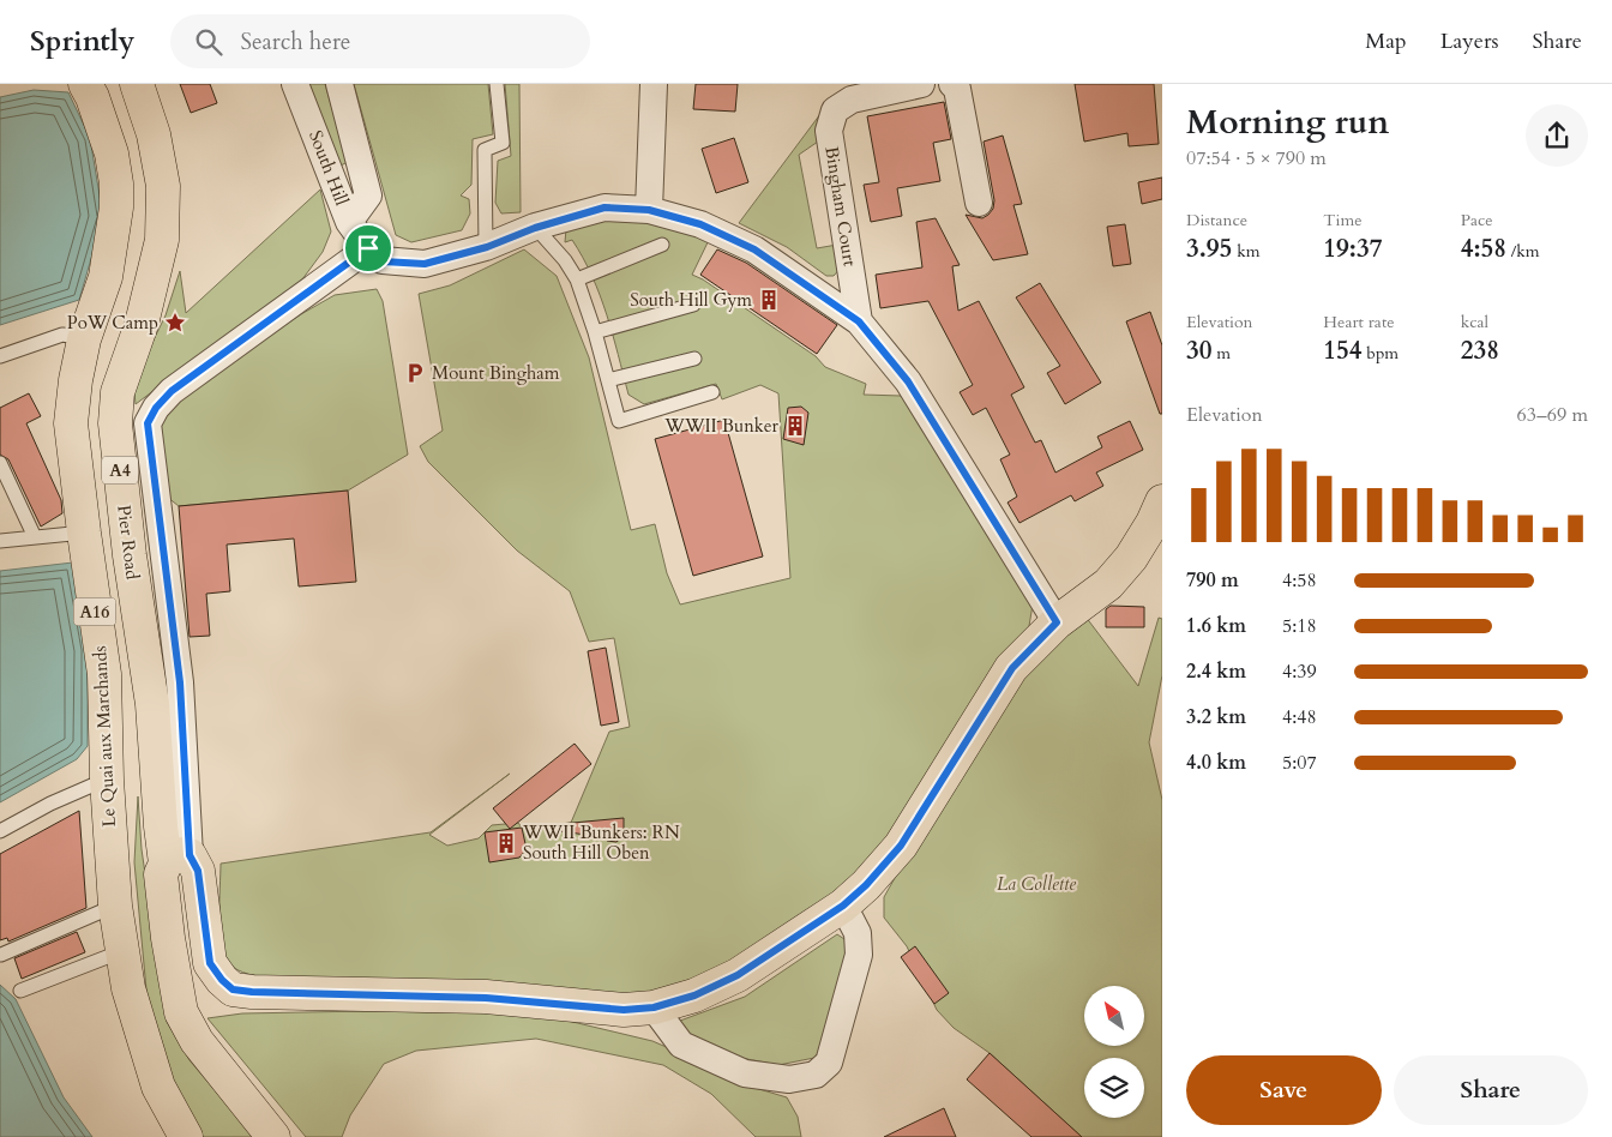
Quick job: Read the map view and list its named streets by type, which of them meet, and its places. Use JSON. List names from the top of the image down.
{
  "streets": {
    "main road": [
      "A4",
      "Pier Road",
      "A16",
      "Le Quai aux Marchands"
    ],
    "street": ["South Hill", "Bingham Court"]
  },
  "crossings": [
    ["South Hill", "Bingham Court"],
    ["South Hill", "A4"],
    ["A4", "Pier Road"]
  ],
  "parks": ["La Collette"],
  "places": {
    "building": ["South Hill Gym", "WWII Bunker", "WWII Bunkers: RN South Hill Oben"],
    "place": ["PoW Camp"],
    "parking": ["Mount Bingham"]
  },
  "north": "top left",
  "page": {
    "header": "Sprintly",
    "search": "Search here",
    "nav": ["Map", "Layers", "Share"],
    "heading": ["Morning run", "07:54 · 5 × 790 m"],
    "stats": [
      ["Distance", "3.95 km"],
      ["Time", "19:37"],
      ["Pace", "4:58 /km"],
      ["Elevation", "30 m"],
      ["Heart rate", "154 bpm"],
      ["kcal", "238"]
    ],
    "chart": ["Elevation", "63–69 m"],
    "list": [
      {
        "name": "790 m",
        "note": "4:58"
      },
      {
        "name": "1.6 km",
        "note": "5:18"
      },
      {
        "name": "2.4 km",
        "note": "4:39"
      },
      {
        "name": "3.2 km",
        "note": "4:48"
      },
      {
        "name": "4.0 km",
        "note": "5:07"
      }
    ],
    "buttons": ["Save", "Share"]
  }
}
